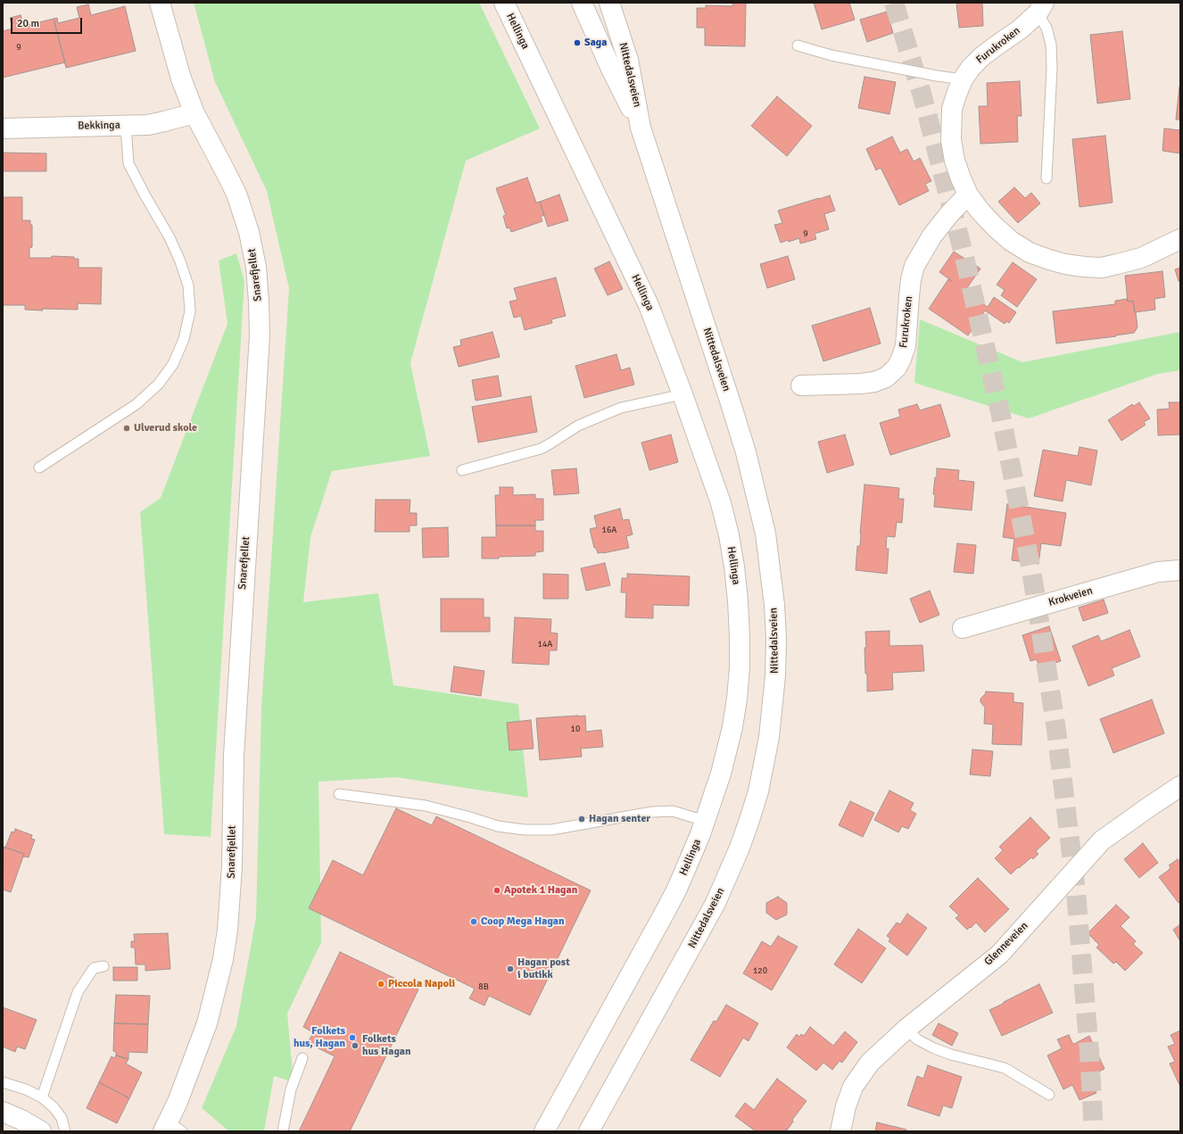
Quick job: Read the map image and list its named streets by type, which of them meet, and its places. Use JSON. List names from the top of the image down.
{
  "streets": {
    "street": [
      "Hellinga",
      "Furukroken",
      "Nittedalsveien",
      "Bekkinga",
      "Snarefjellet",
      "Krokveien",
      "Glenneveien"
    ]
  },
  "crossings": [
    ["Bekkinga", "Snarefjellet"]
  ],
  "places": [
    "Saga",
    "Ulverud skole",
    "Hagan senter",
    "Apotek 1 Hagan",
    "Coop Mega Hagan",
    "Hagan post i butikk",
    "Piccola Napoli",
    "Folkets hus, Hagan",
    "Folkets hus Hagan"
  ],
  "house_numbers": [
    "9",
    "9",
    "16A",
    "14A",
    "10",
    "120",
    "8B"
  ],
  "scale_bar": "20 m"
}
